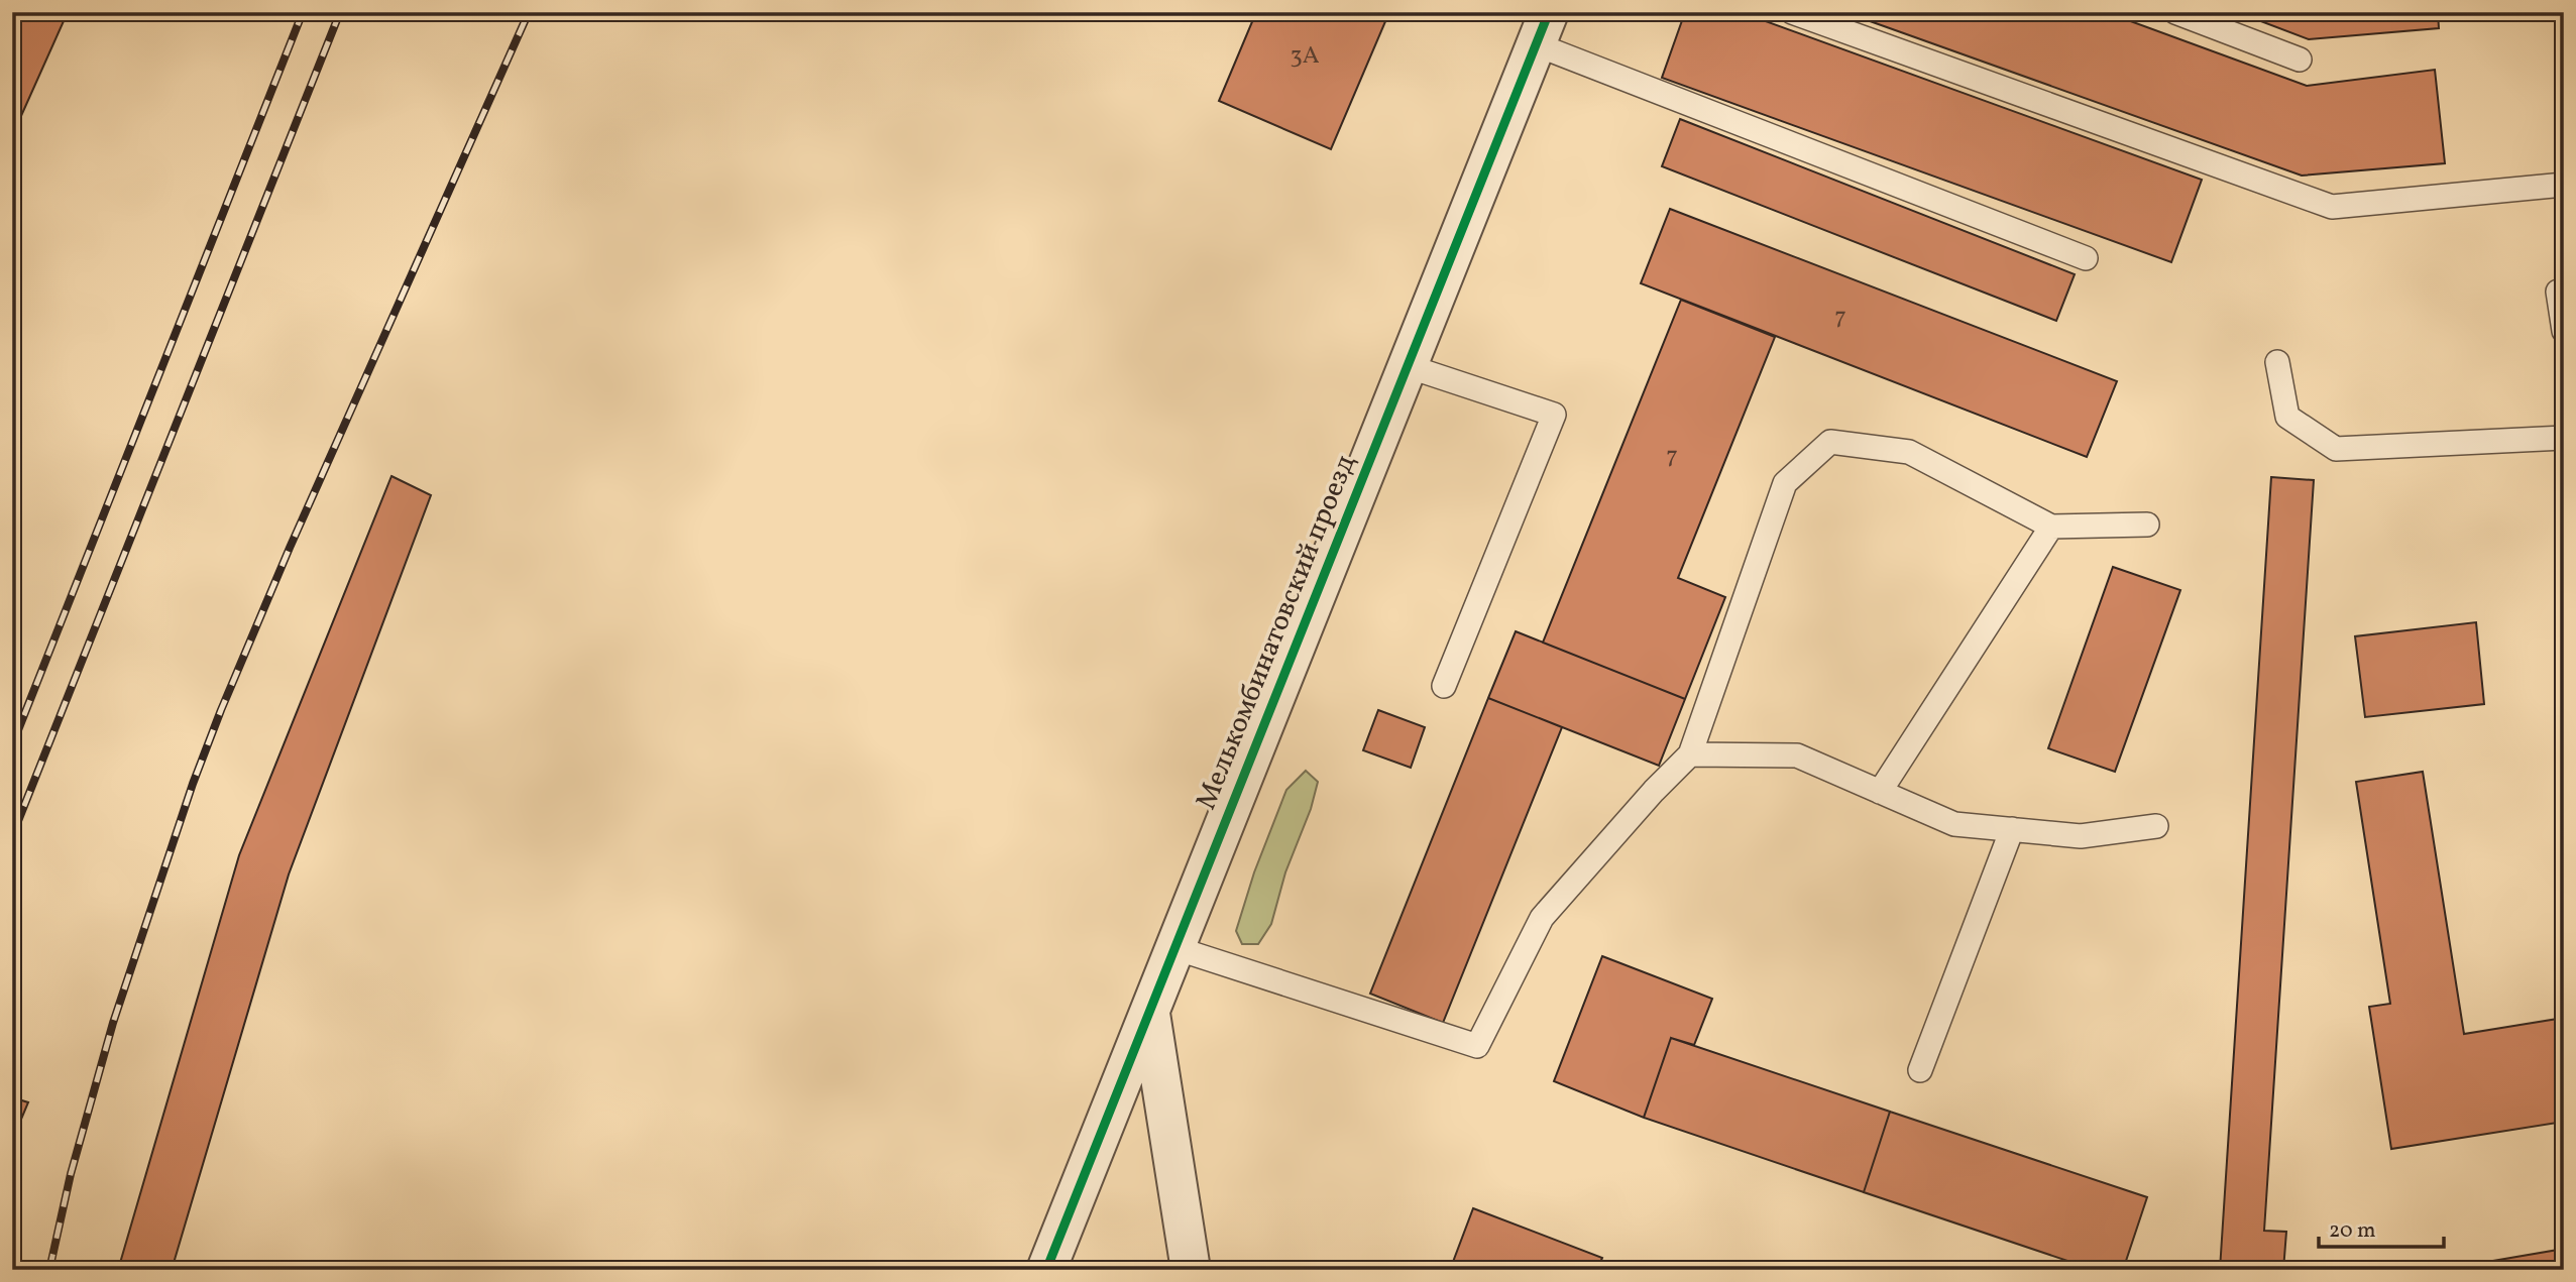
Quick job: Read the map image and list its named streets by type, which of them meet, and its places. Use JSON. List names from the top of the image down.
{
  "streets": {
    "street": ["Мелькомбинатовский проезд"]
  },
  "house_numbers": ["3А", "7", "7"],
  "scale_bar": "20 m"
}
